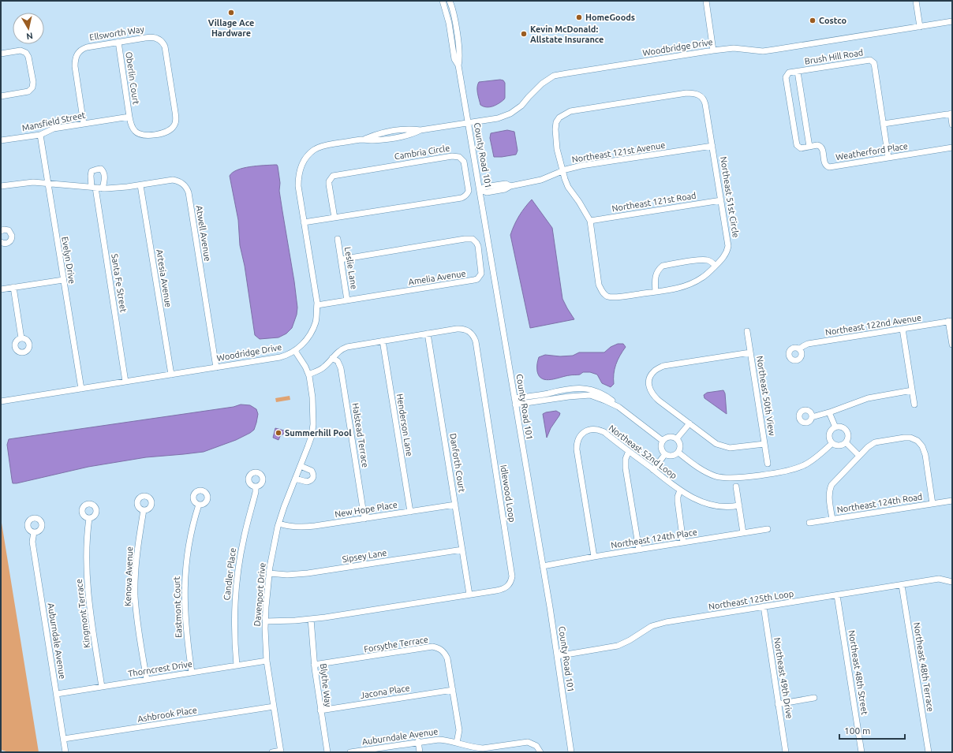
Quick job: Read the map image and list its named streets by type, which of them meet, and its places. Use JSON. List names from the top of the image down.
{
  "streets": {
    "street": [
      "Ellsworth Way",
      "Woodbridge Drive",
      "Brush Hill Road",
      "Oberlin Court",
      "Mansfield Street",
      "Weatherford Place",
      "Cambria Circle",
      "Northeast 121st Avenue",
      "County Road 101",
      "Northeast 51st Circle",
      "Northeast 121st Road",
      "Atwell Avenue",
      "Evelyn Drive",
      "Leslie Lane",
      "Amelia Avenue",
      "Artesia Avenue",
      "Santa Fe Street",
      "Northeast 122nd Avenue",
      "Woodridge Drive",
      "Northeast 50th View",
      "Henderson Lane",
      "Halstead Terrace",
      "Northeast 52nd Loop",
      "Danforth Court",
      "Idlewood Loop",
      "Northeast 124th Road",
      "New Hope Place",
      "Northeast 124th Place",
      "Sipsey Lane",
      "Candler Place",
      "Kenova Avenue",
      "Davenport Drive",
      "Northeast 125th Loop",
      "Eastmont Court",
      "Kingmont Terrace",
      "Auburndale Avenue",
      "Forsythe Terrace",
      "Northeast 48th Terrace",
      "Thorncrest Drive",
      "Northeast 48th Street",
      "Northeast 49th Drive",
      "Blythe Way",
      "Jacona Place",
      "Ashbrook Place"
    ]
  },
  "crossings": [
    ["Ellsworth Way", "Oberlin Court"],
    ["Ellsworth Way", "Mansfield Street"],
    ["Woodbridge Drive", "County Road 101"],
    ["Woodbridge Drive", "Woodridge Drive"],
    ["Brush Hill Road", "Weatherford Place"],
    ["Oberlin Court", "Mansfield Street"],
    ["Mansfield Street", "Evelyn Drive"],
    ["Cambria Circle", "Woodridge Drive"],
    ["Northeast 121st Avenue", "County Road 101"],
    ["Northeast 121st Avenue", "Northeast 51st Circle"],
    ["County Road 101", "Northeast 124th Place"],
    ["County Road 101", "Northeast 125th Loop"],
    ["Northeast 51st Circle", "Northeast 121st Road"],
    ["Atwell Avenue", "Evelyn Drive"],
    ["Atwell Avenue", "Artesia Avenue"],
    ["Atwell Avenue", "Santa Fe Street"],
    ["Atwell Avenue", "Woodridge Drive"],
    ["Evelyn Drive", "Woodridge Drive"],
    ["Leslie Lane", "Amelia Avenue"],
    ["Amelia Avenue", "Woodridge Drive"],
    ["Artesia Avenue", "Woodridge Drive"],
    ["Santa Fe Street", "Woodridge Drive"],
    ["Woodridge Drive", "Davenport Drive"],
    ["Henderson Lane", "Idlewood Loop"],
    ["Henderson Lane", "New Hope Place"],
    ["Halstead Terrace", "Idlewood Loop"],
    ["Halstead Terrace", "New Hope Place"],
    ["Northeast 52nd Loop", "Northeast 124th Place"],
    ["Danforth Court", "Idlewood Loop"],
    ["Danforth Court", "New Hope Place"],
    ["Danforth Court", "Sipsey Lane"],
    ["Idlewood Loop", "Davenport Drive"],
    ["Idlewood Loop", "Blythe Way"],
    ["New Hope Place", "Davenport Drive"],
    ["Sipsey Lane", "Davenport Drive"],
    ["Candler Place", "Thorncrest Drive"],
    ["Kenova Avenue", "Thorncrest Drive"],
    ["Davenport Drive", "Thorncrest Drive"],
    ["Davenport Drive", "Ashbrook Place"],
    ["Northeast 125th Loop", "Northeast 48th Terrace"],
    ["Northeast 125th Loop", "Northeast 48th Street"],
    ["Northeast 125th Loop", "Northeast 49th Drive"],
    ["Eastmont Court", "Thorncrest Drive"],
    ["Kingmont Terrace", "Thorncrest Drive"],
    ["Auburndale Avenue", "Forsythe Terrace"],
    ["Auburndale Avenue", "Thorncrest Drive"],
    ["Auburndale Avenue", "Ashbrook Place"],
    ["Forsythe Terrace", "Blythe Way"],
    ["Forsythe Terrace", "Jacona Place"],
    ["Blythe Way", "Jacona Place"]
  ],
  "places": [
    "Village Ace Hardware",
    "HomeGoods",
    "Costco",
    "Kevin McDonald: Allstate Insurance",
    "Summerhill Pool"
  ],
  "scale_bar": "100 m",
  "north": "bottom"
}
